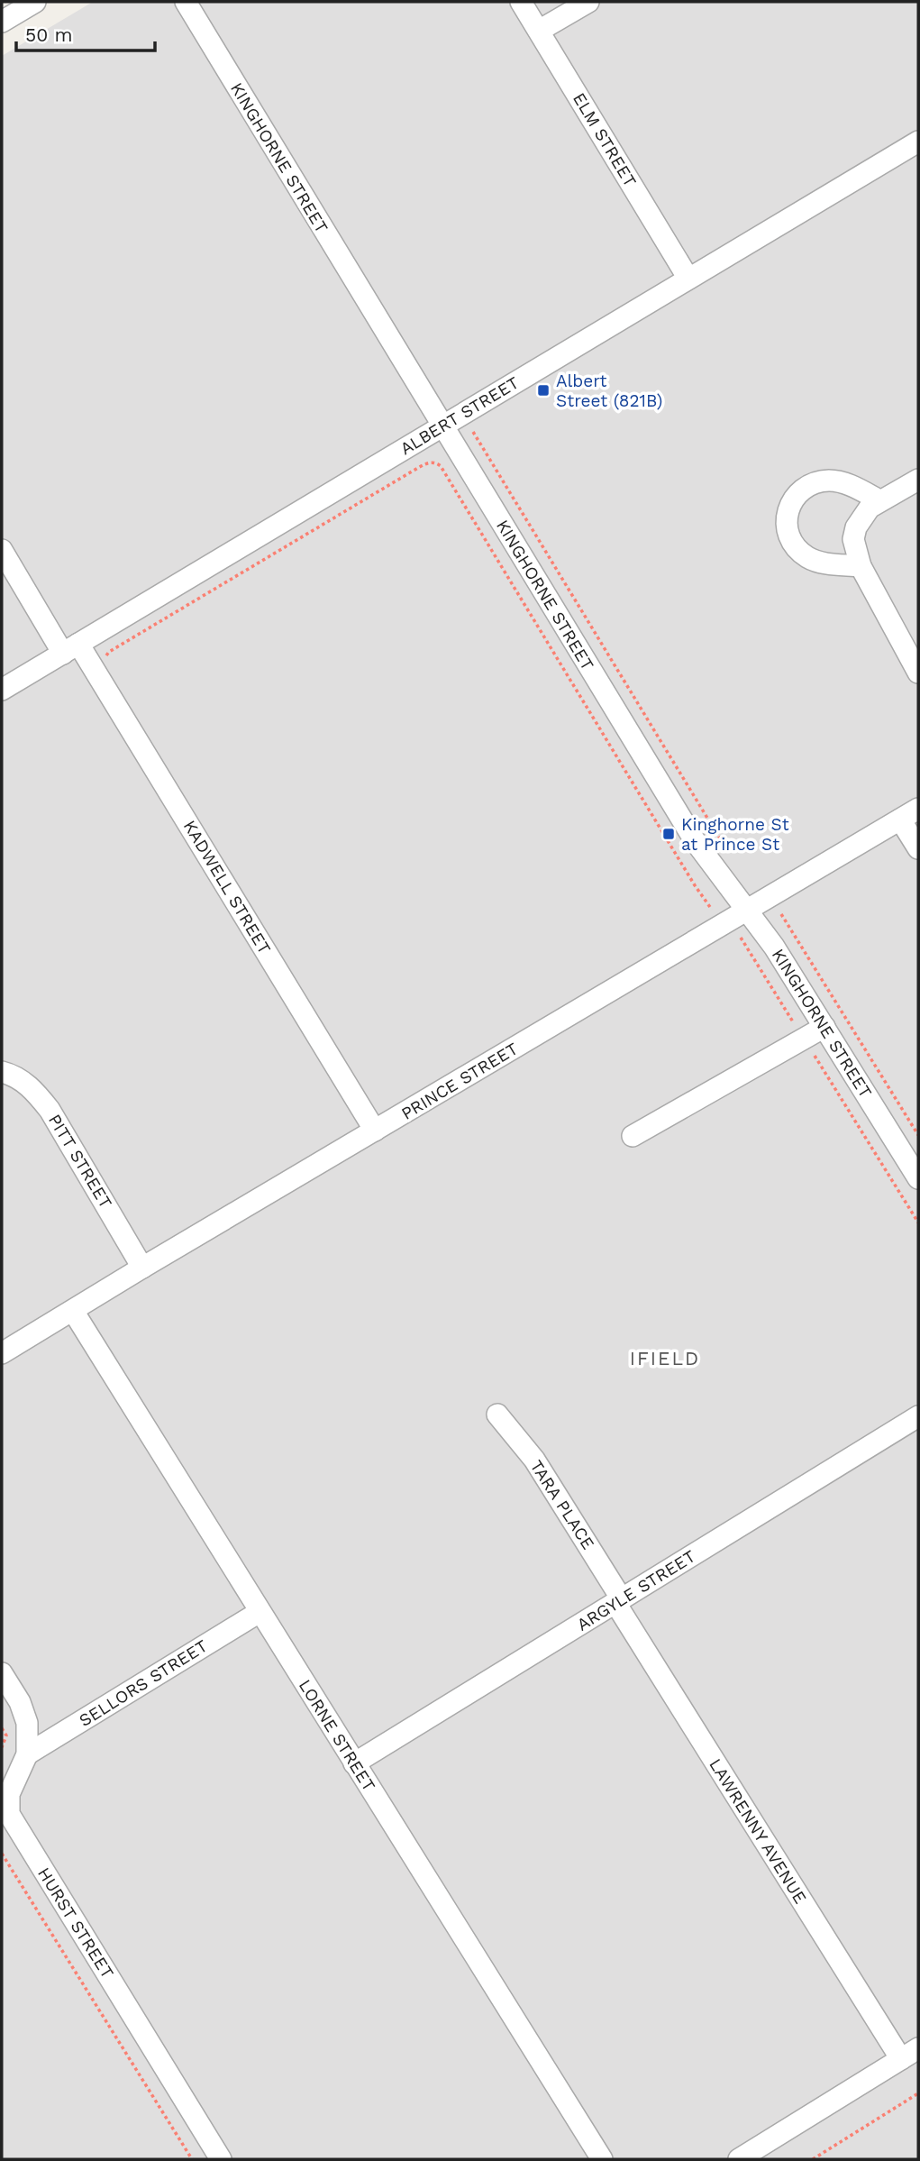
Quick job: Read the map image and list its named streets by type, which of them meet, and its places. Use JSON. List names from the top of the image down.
{
  "streets": {
    "street": [
      "ELM STREET",
      "KINGHORNE STREET",
      "ALBERT STREET",
      "KADWELL STREET",
      "PRINCE STREET",
      "PITT STREET",
      "TARA PLACE",
      "ARGYLE STREET",
      "SELLORS STREET",
      "LORNE STREET",
      "LAWRENNY AVENUE",
      "HURST STREET"
    ]
  },
  "crossings": [
    ["ELM STREET", "ALBERT STREET"],
    ["KINGHORNE STREET", "ALBERT STREET"],
    ["KINGHORNE STREET", "PRINCE STREET"],
    ["ALBERT STREET", "KADWELL STREET"],
    ["KADWELL STREET", "PRINCE STREET"],
    ["PRINCE STREET", "PITT STREET"],
    ["PRINCE STREET", "LORNE STREET"],
    ["TARA PLACE", "ARGYLE STREET"],
    ["TARA PLACE", "LAWRENNY AVENUE"],
    ["ARGYLE STREET", "LORNE STREET"],
    ["ARGYLE STREET", "LAWRENNY AVENUE"],
    ["SELLORS STREET", "LORNE STREET"],
    ["SELLORS STREET", "HURST STREET"]
  ],
  "districts": ["IFIELD"],
  "places": {
    "transit": ["Albert Street (821B)", "Kinghorne St at Prince St"]
  },
  "scale_bar": "50 m"
}
